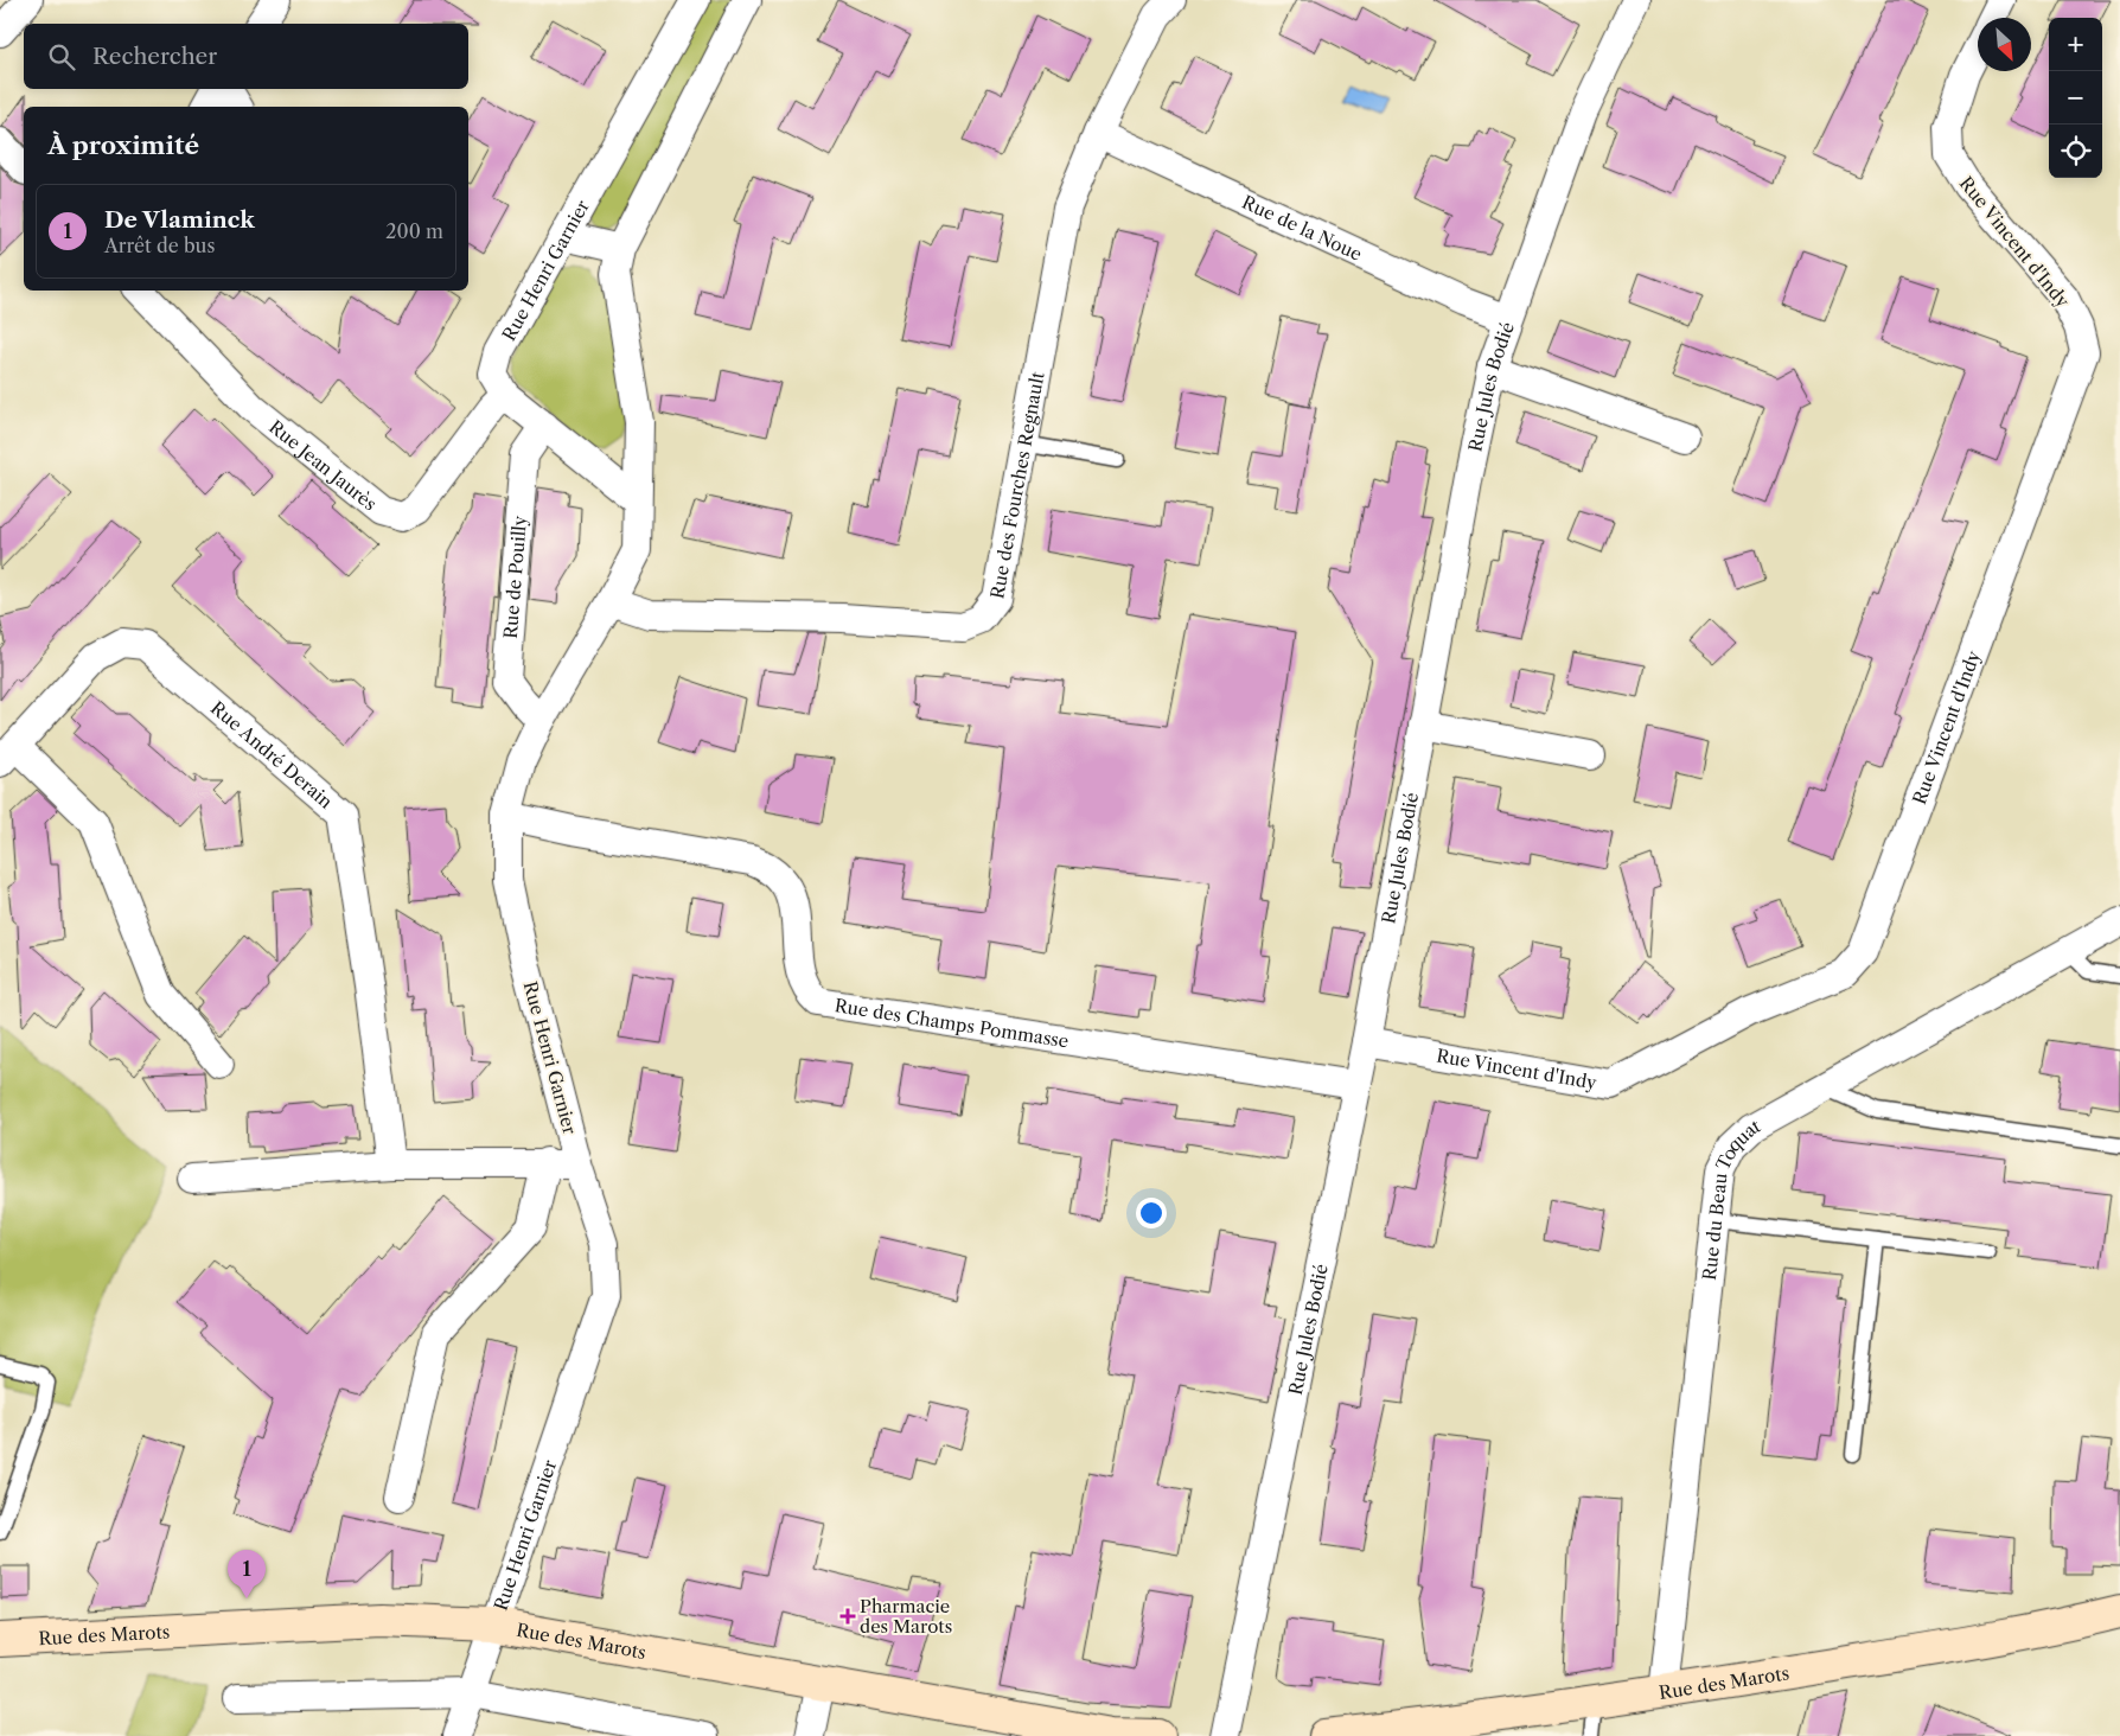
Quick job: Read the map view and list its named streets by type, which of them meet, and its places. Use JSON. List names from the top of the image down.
{
  "streets": {
    "main road": ["Rue des Marots"],
    "street": [
      "Rue de la Noue",
      "Rue Vincent d'Indy",
      "Rue Henri Garnier",
      "Rue Jules Bodié",
      "Rue Jean Jaurès",
      "Rue des Fourches Regnault",
      "Rue de Pouilly",
      "Rue André Derain",
      "Rue des Champs Pommasse",
      "Rue du Beau Toquat"
    ]
  },
  "crossings": [
    ["Rue de la Noue", "Rue Jules Bodié"],
    ["Rue de la Noue", "Rue des Fourches Regnault"],
    ["Rue Vincent d'Indy", "Rue Jules Bodié"],
    ["Rue Henri Garnier", "Rue Jean Jaurès"],
    ["Rue Henri Garnier", "Rue des Fourches Regnault"],
    ["Rue Henri Garnier", "Rue de Pouilly"],
    ["Rue Henri Garnier", "Rue des Champs Pommasse"],
    ["Rue Henri Garnier", "Rue des Marots"],
    ["Rue Jules Bodié", "Rue des Champs Pommasse"],
    ["Rue du Beau Toquat", "Rue des Marots"]
  ],
  "places": {
    "health": ["Pharmacie des Marots"]
  },
  "north": "bottom right",
  "page": {
    "map_buttons": ["+", "−"],
    "search": "Rechercher",
    "heading": "À proximité",
    "list": [
      {
        "mark": "1",
        "name": "De Vlaminck",
        "note": "Arrêt de bus",
        "value": "200 m"
      }
    ],
    "pins": "1"
  }
}
